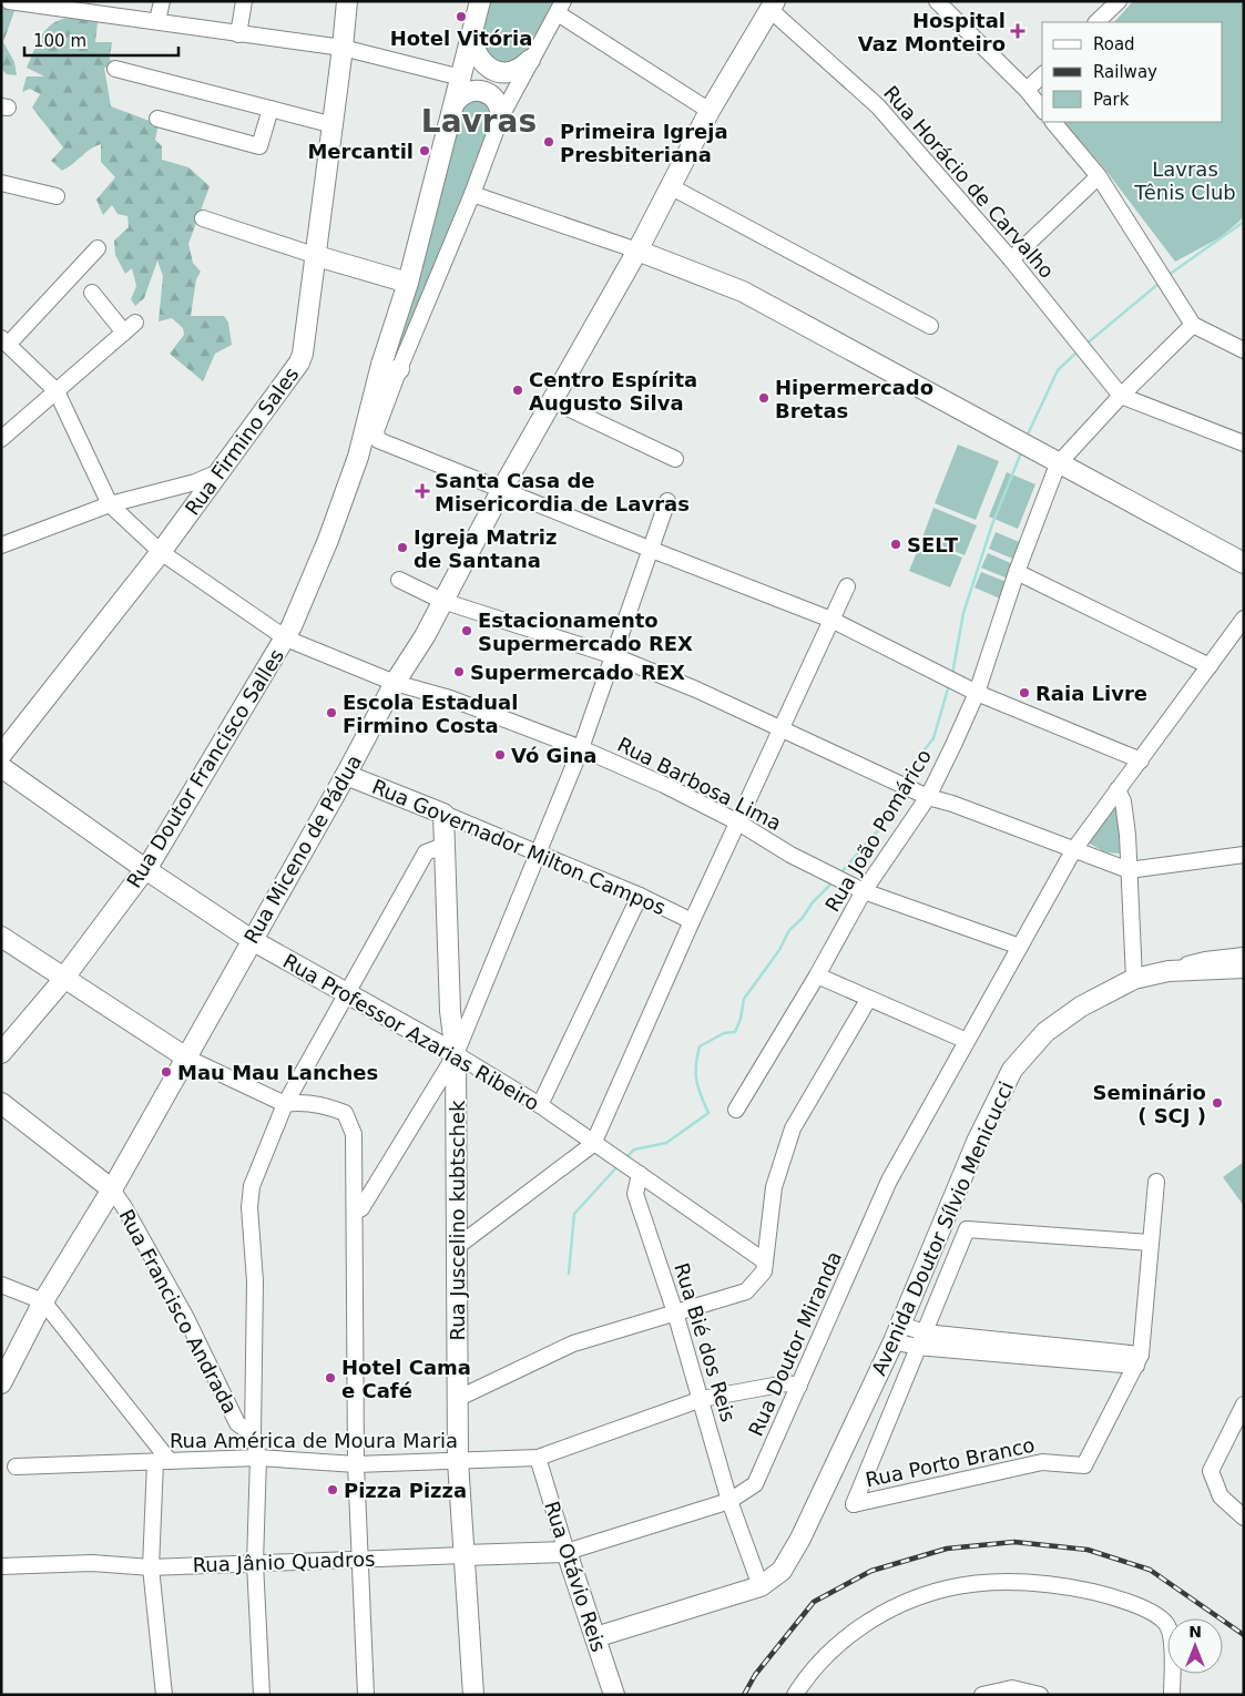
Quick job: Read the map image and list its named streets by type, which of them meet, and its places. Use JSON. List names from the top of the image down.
{
  "streets": {
    "main road": [
      "Rua Firmino Sales",
      "Rua Doutor Francisco Salles",
      "Rua Governador Milton Campos",
      "Rua Miceno de Pádua",
      "Rua Professor Azarias Ribeiro",
      "Rua Juscelino kubtschek",
      "Avenida Doutor Sílvio Menicucci",
      "Rua Francisco Andrada",
      "Rua Jânio Quadros",
      "Rua Otávio Reis"
    ],
    "street": [
      "Rua Horácio de Carvalho",
      "Rua Barbosa Lima",
      "Rua João Pomárico",
      "Rua Bié dos Reis",
      "Rua Doutor Miranda",
      "Rua América de Moura Maria",
      "Rua Porto Branco"
    ]
  },
  "crossings": [
    ["Rua Horácio de Carvalho", "Rua Miceno de Pádua"],
    ["Rua Firmino Sales", "Rua Barbosa Lima"],
    ["Rua Doutor Francisco Salles", "Rua Barbosa Lima"],
    ["Rua Doutor Francisco Salles", "Rua Professor Azarias Ribeiro"],
    ["Rua Barbosa Lima", "Rua João Pomárico"],
    ["Rua Barbosa Lima", "Rua Miceno de Pádua"],
    ["Rua Barbosa Lima", "Rua Doutor Miranda"],
    ["Rua Governador Milton Campos", "Rua Miceno de Pádua"],
    ["Rua Governador Milton Campos", "Rua Juscelino kubtschek"],
    ["Rua Miceno de Pádua", "Rua Professor Azarias Ribeiro"],
    ["Rua Miceno de Pádua", "Rua Francisco Andrada"],
    ["Rua Professor Azarias Ribeiro", "Rua Juscelino kubtschek"],
    ["Rua Professor Azarias Ribeiro", "Rua Bié dos Reis"],
    ["Rua Juscelino kubtschek", "Rua América de Moura Maria"],
    ["Rua Juscelino kubtschek", "Rua Jânio Quadros"],
    ["Avenida Doutor Sílvio Menicucci", "Rua Bié dos Reis"],
    ["Rua Bié dos Reis", "Rua Doutor Miranda"],
    ["Rua Bié dos Reis", "Rua América de Moura Maria"],
    ["Rua Doutor Miranda", "Rua América de Moura Maria"],
    ["Rua Doutor Miranda", "Rua Jânio Quadros"],
    ["Rua Doutor Miranda", "Rua Otávio Reis"],
    ["Rua América de Moura Maria", "Rua Otávio Reis"],
    ["Rua Jânio Quadros", "Rua Otávio Reis"]
  ],
  "districts": ["Lavras"],
  "parks": ["Lavras Tênis Club"],
  "places": {
    "other": [
      "Hotel Vitória",
      "Primeira Igreja Presbiteriana",
      "Mercantil",
      "Centro Espírita Augusto Silva",
      "Hipermercado Bretas",
      "SELT",
      "Igreja Matriz de Santana",
      "Estacionamento Supermercado REX",
      "Supermercado REX",
      "Raia Livre",
      "Escola Estadual Firmino Costa",
      "Vó Gina",
      "Mau Mau Lanches",
      "Seminário ( SCJ )",
      "Hotel Cama e Café",
      "Pizza Pizza"
    ],
    "health": ["Hospital Vaz Monteiro", "Santa Casa de Misericordia de Lavras"]
  },
  "legend": ["Road", "Railway", "Park"],
  "scale_bar": "100 m",
  "north": "top"
}
